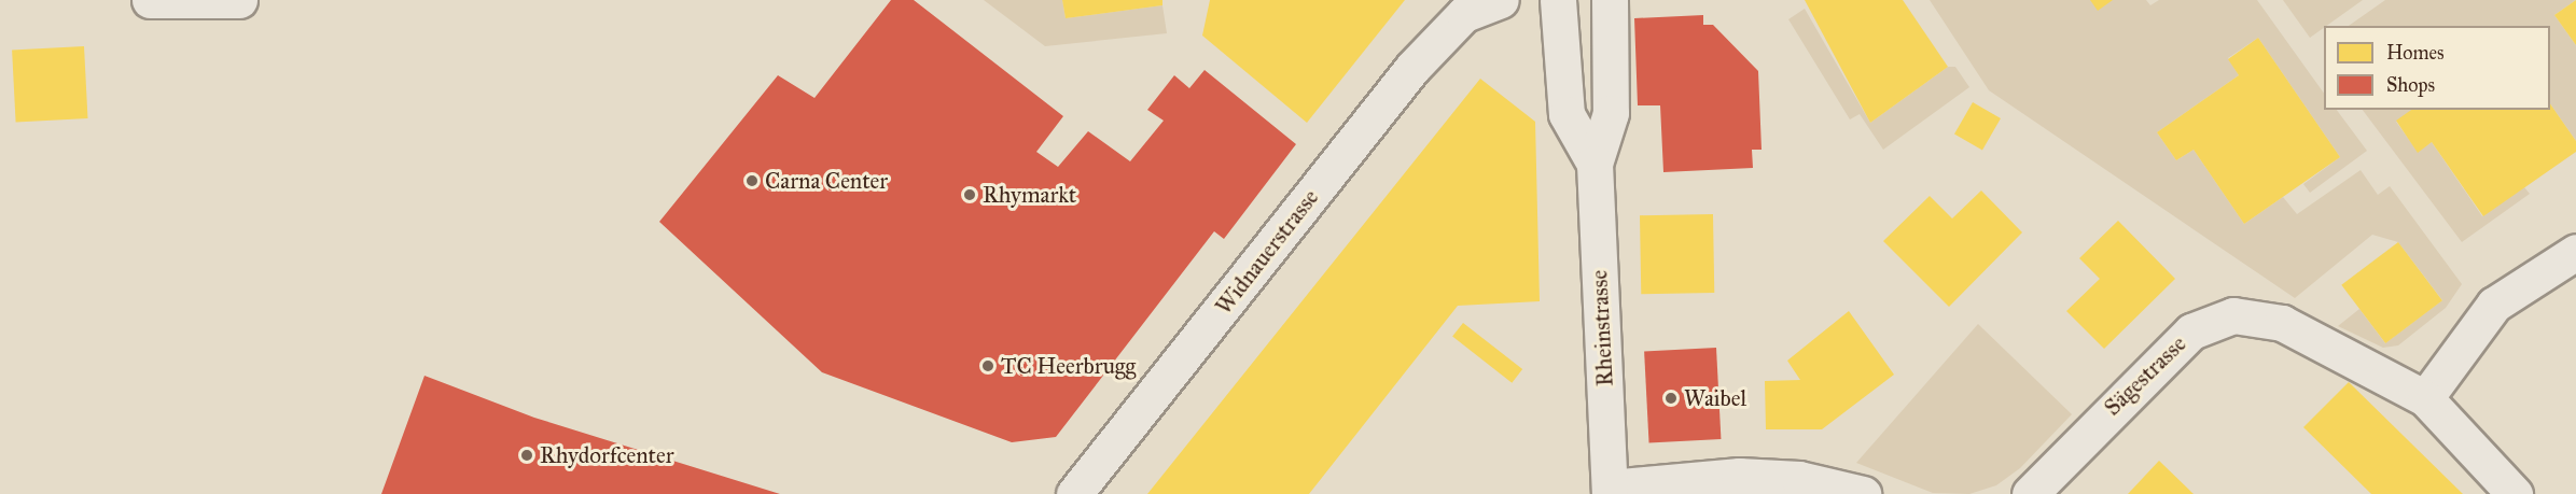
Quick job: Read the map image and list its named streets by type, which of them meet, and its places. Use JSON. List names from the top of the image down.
{
  "streets": {
    "street": ["Widnauerstrasse", "Rheinstrasse", "Sägestrasse"]
  },
  "places": [
    "Carna Center",
    "Rhymarkt",
    "TC Heerbrugg",
    "Waibel",
    "Rhydorfcenter"
  ],
  "legend": ["Homes", "Shops"]
}
